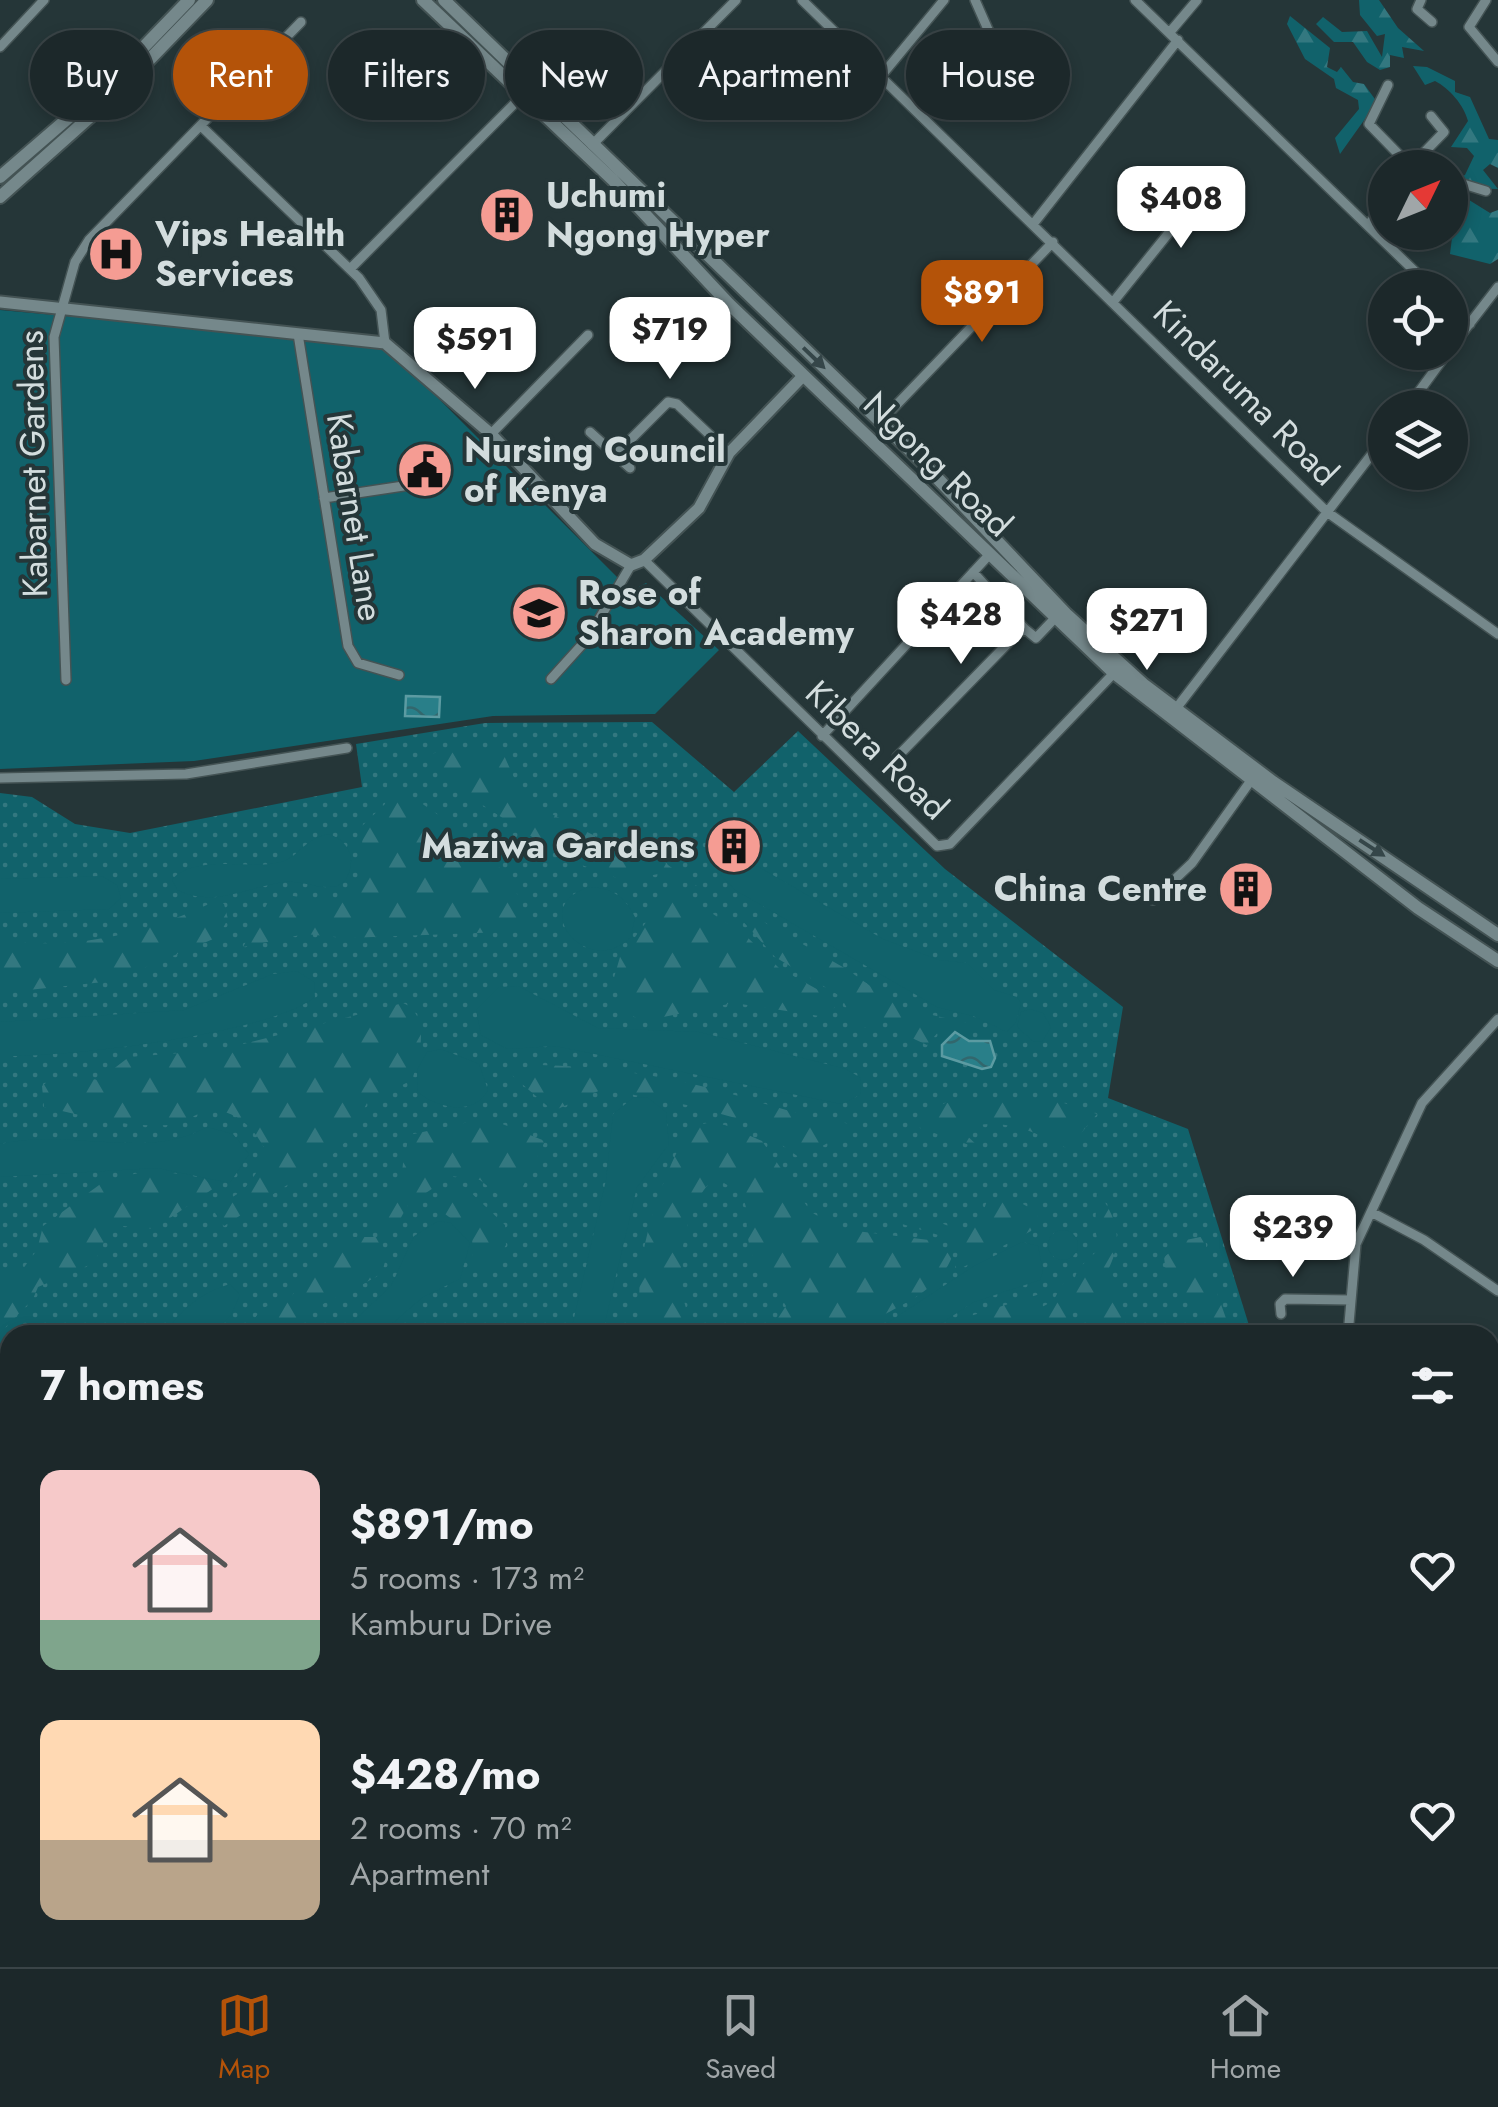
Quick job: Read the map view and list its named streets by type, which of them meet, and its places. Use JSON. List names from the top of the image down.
{
  "streets": {
    "main road": ["Ngong Road"],
    "street": [
      "Kindaruma Road",
      "Kabarnet Gardens",
      "Kabarnet Lane",
      "Kibera Road"
    ]
  },
  "crossings": [
    ["Ngong Road", "Kibera Road"]
  ],
  "places": {
    "building": ["Uchumi Ngong Hyper", "Maziwa Gardens", "China Centre"],
    "hospital": ["Vips Health Services"],
    "public building": ["Nursing Council of Kenya"],
    "school or university": ["Rose of Sharon Academy"]
  },
  "north": "top right",
  "page": {
    "chip": [
      "Buy",
      "Rent",
      "Filters",
      "New",
      "Apartment",
      "House"
    ],
    "price": [
      "$408",
      "$891",
      "$719",
      "$591",
      "$428",
      "$271",
      "$239"
    ],
    "heading": "7 homes",
    "list": [
      {
        "name": "$891/mo",
        "note": "5 rooms · 173 m² · Kamburu Drive"
      },
      {
        "name": "$428/mo",
        "note": "2 rooms · 70 m² · Apartment"
      }
    ],
    "tabs": ["Map", "Saved", "Home"]
  }
}
